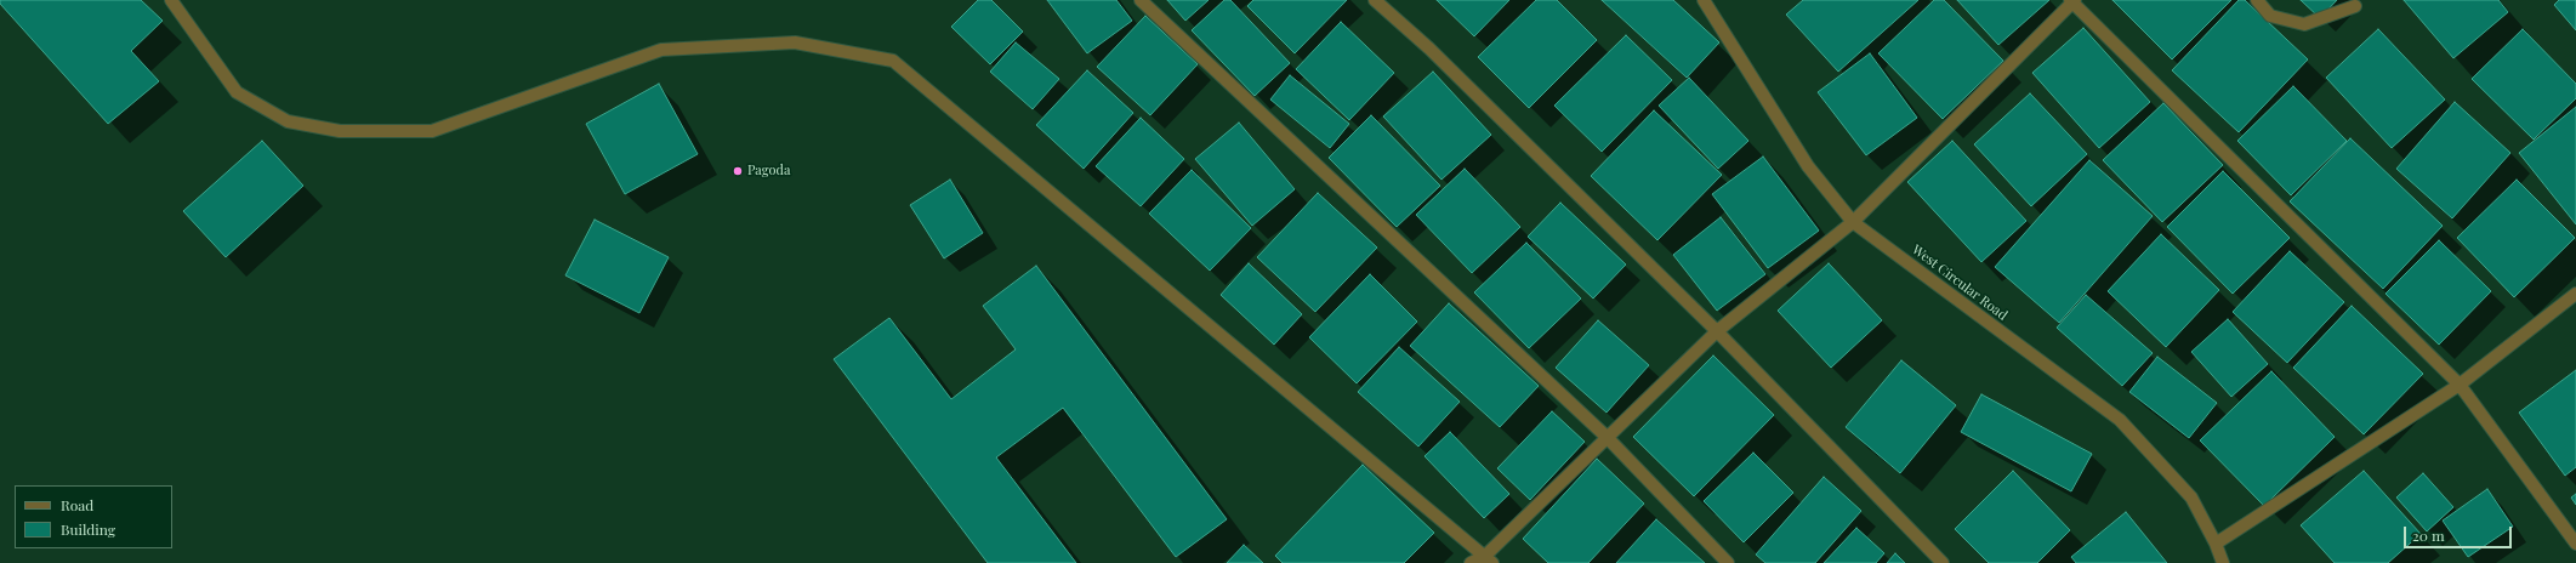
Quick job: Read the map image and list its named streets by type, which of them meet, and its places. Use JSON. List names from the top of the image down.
{
  "streets": {
    "street": ["West Circular Road"]
  },
  "places": ["Pagoda"],
  "legend": ["Road", "Building"],
  "scale_bar": "20 m"
}
